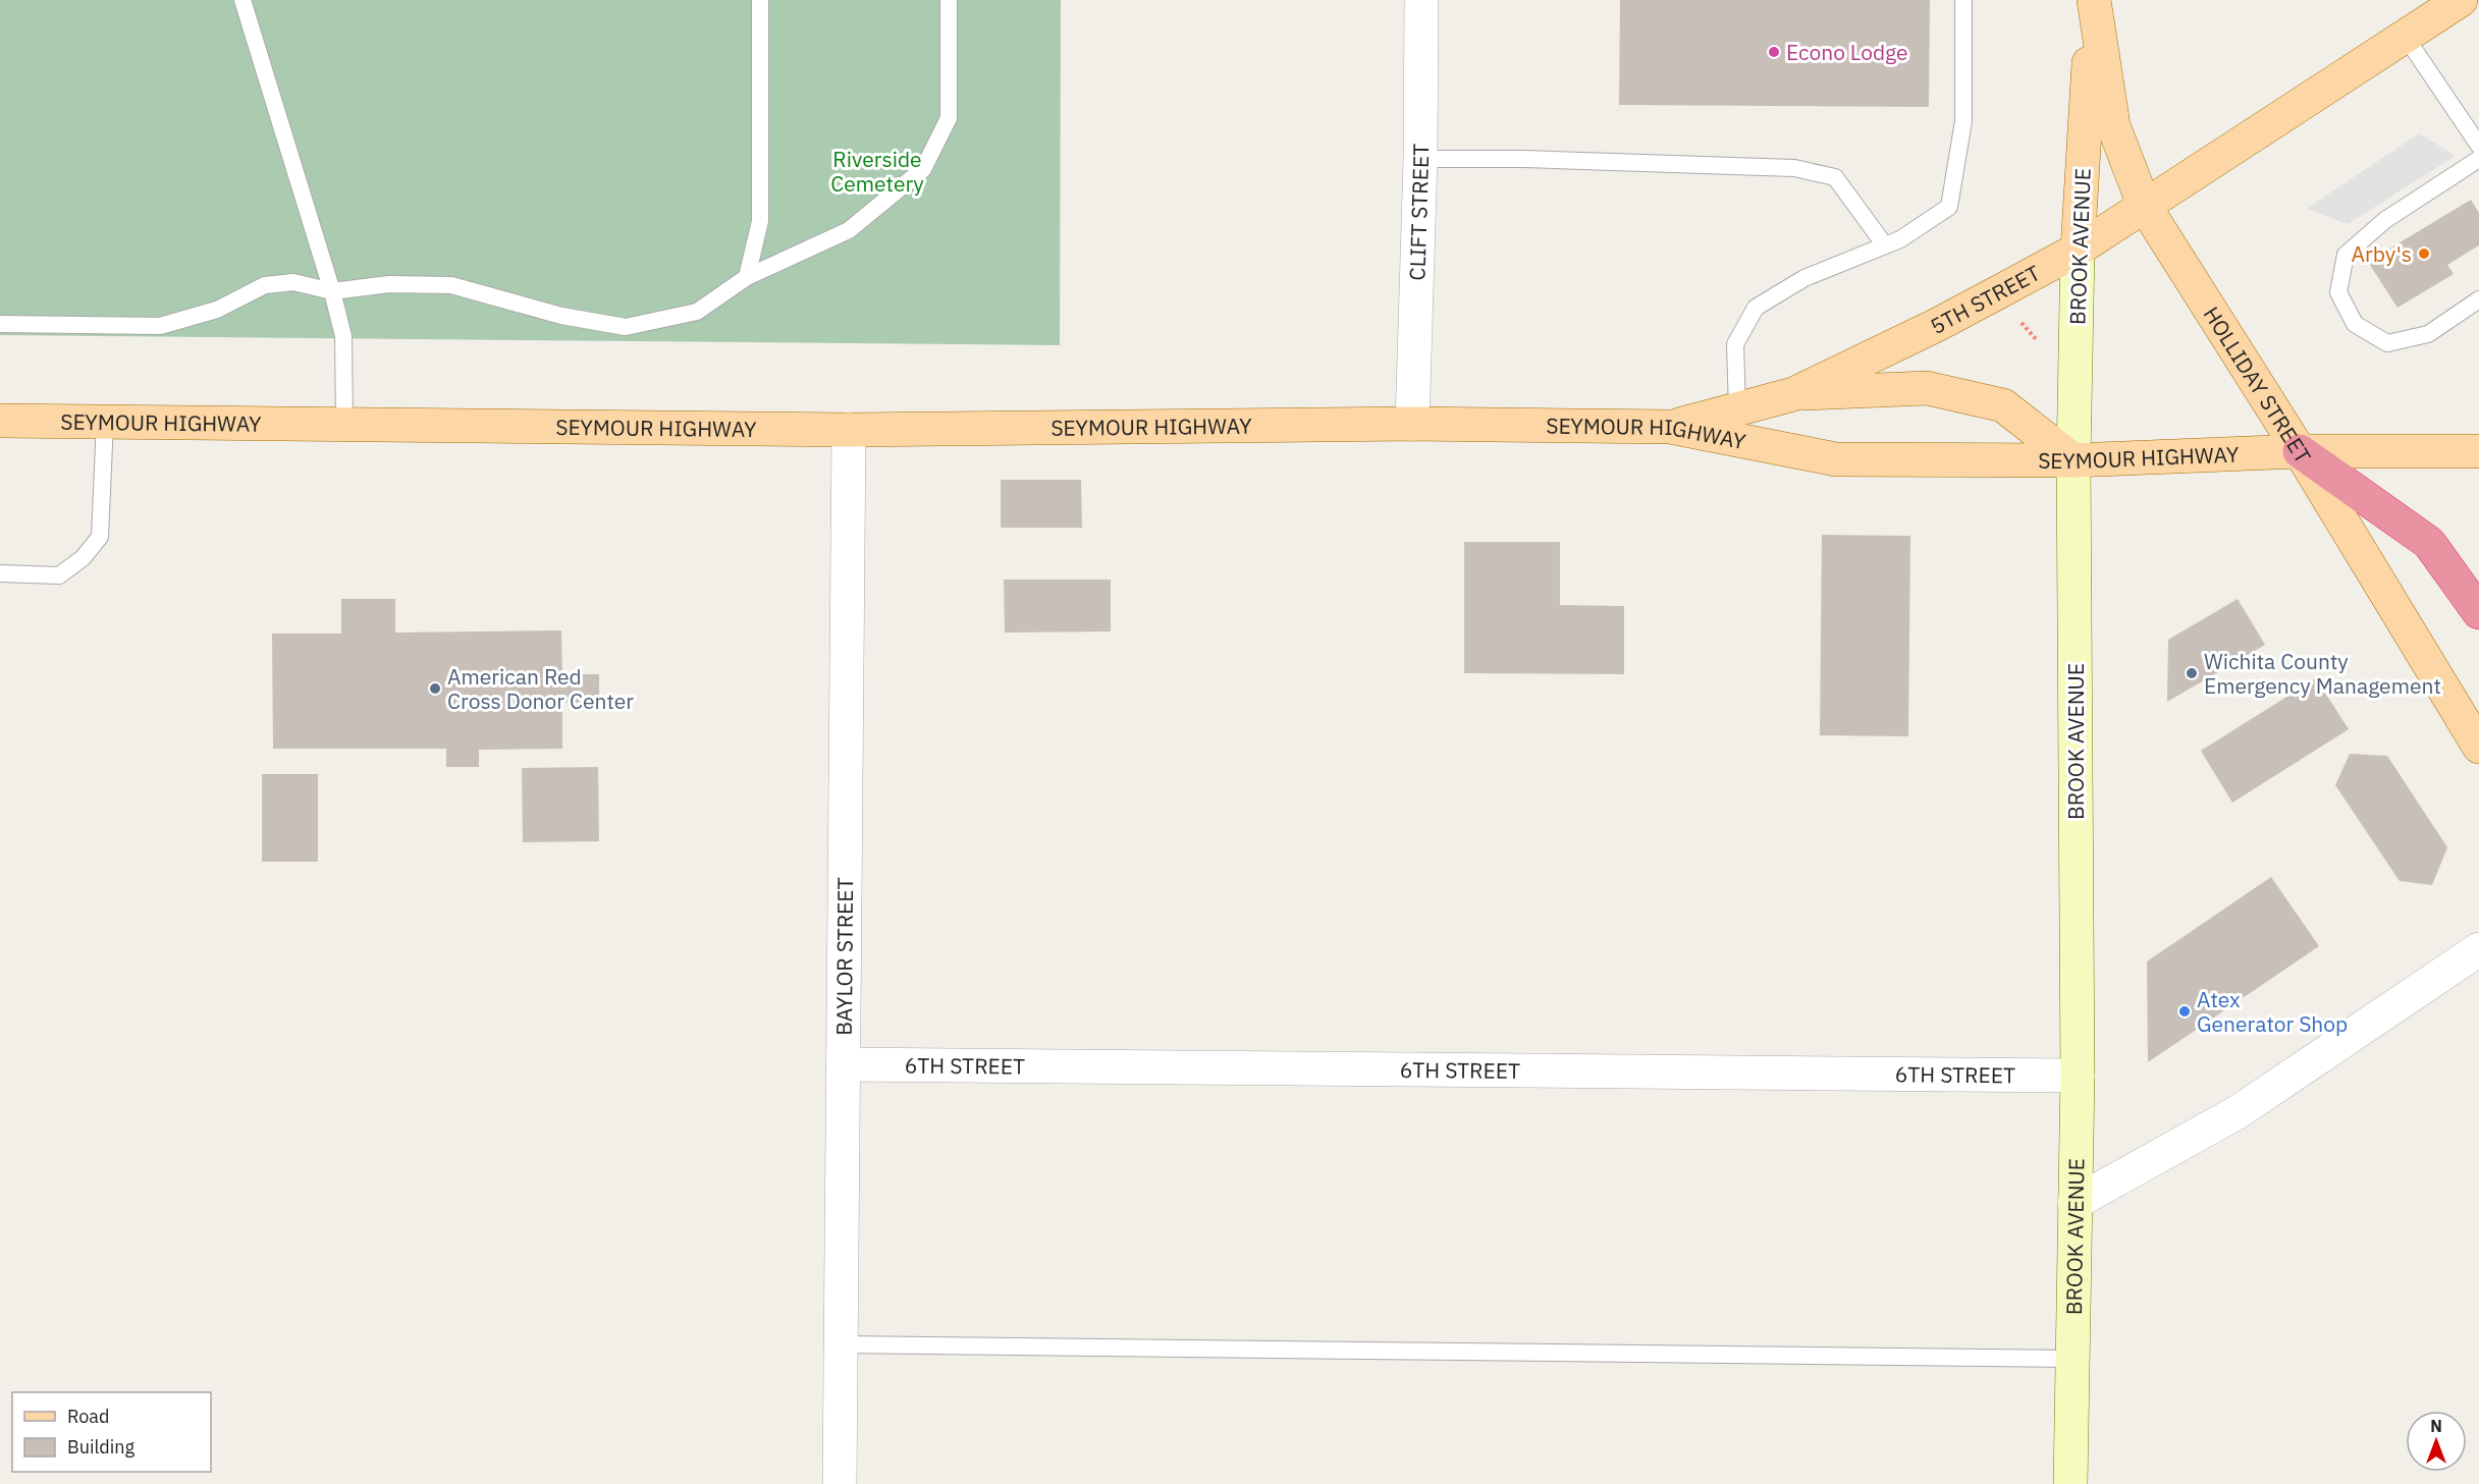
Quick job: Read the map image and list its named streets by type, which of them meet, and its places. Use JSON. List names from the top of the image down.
{
  "streets": {
    "main road": [
      "BROOK AVENUE",
      "5TH STREET",
      "HOLLIDAY STREET",
      "SEYMOUR HIGHWAY"
    ],
    "street": ["CLIFT STREET", "BAYLOR STREET", "6TH STREET"]
  },
  "crossings": [
    ["CLIFT STREET", "SEYMOUR HIGHWAY"],
    ["BROOK AVENUE", "5TH STREET"],
    ["BROOK AVENUE", "HOLLIDAY STREET"],
    ["BROOK AVENUE", "SEYMOUR HIGHWAY"],
    ["BROOK AVENUE", "6TH STREET"],
    ["5TH STREET", "HOLLIDAY STREET"],
    ["5TH STREET", "SEYMOUR HIGHWAY"],
    ["HOLLIDAY STREET", "SEYMOUR HIGHWAY"],
    ["SEYMOUR HIGHWAY", "BAYLOR STREET"],
    ["BAYLOR STREET", "6TH STREET"]
  ],
  "parks": ["Riverside Cemetery"],
  "places": [
    "Econo Lodge",
    "Arby's",
    "Wichita County Emergency Management",
    "American Red Cross Donor Center",
    "Atex Generator Shop"
  ],
  "legend": ["Road", "Building"],
  "north": "top"
}
